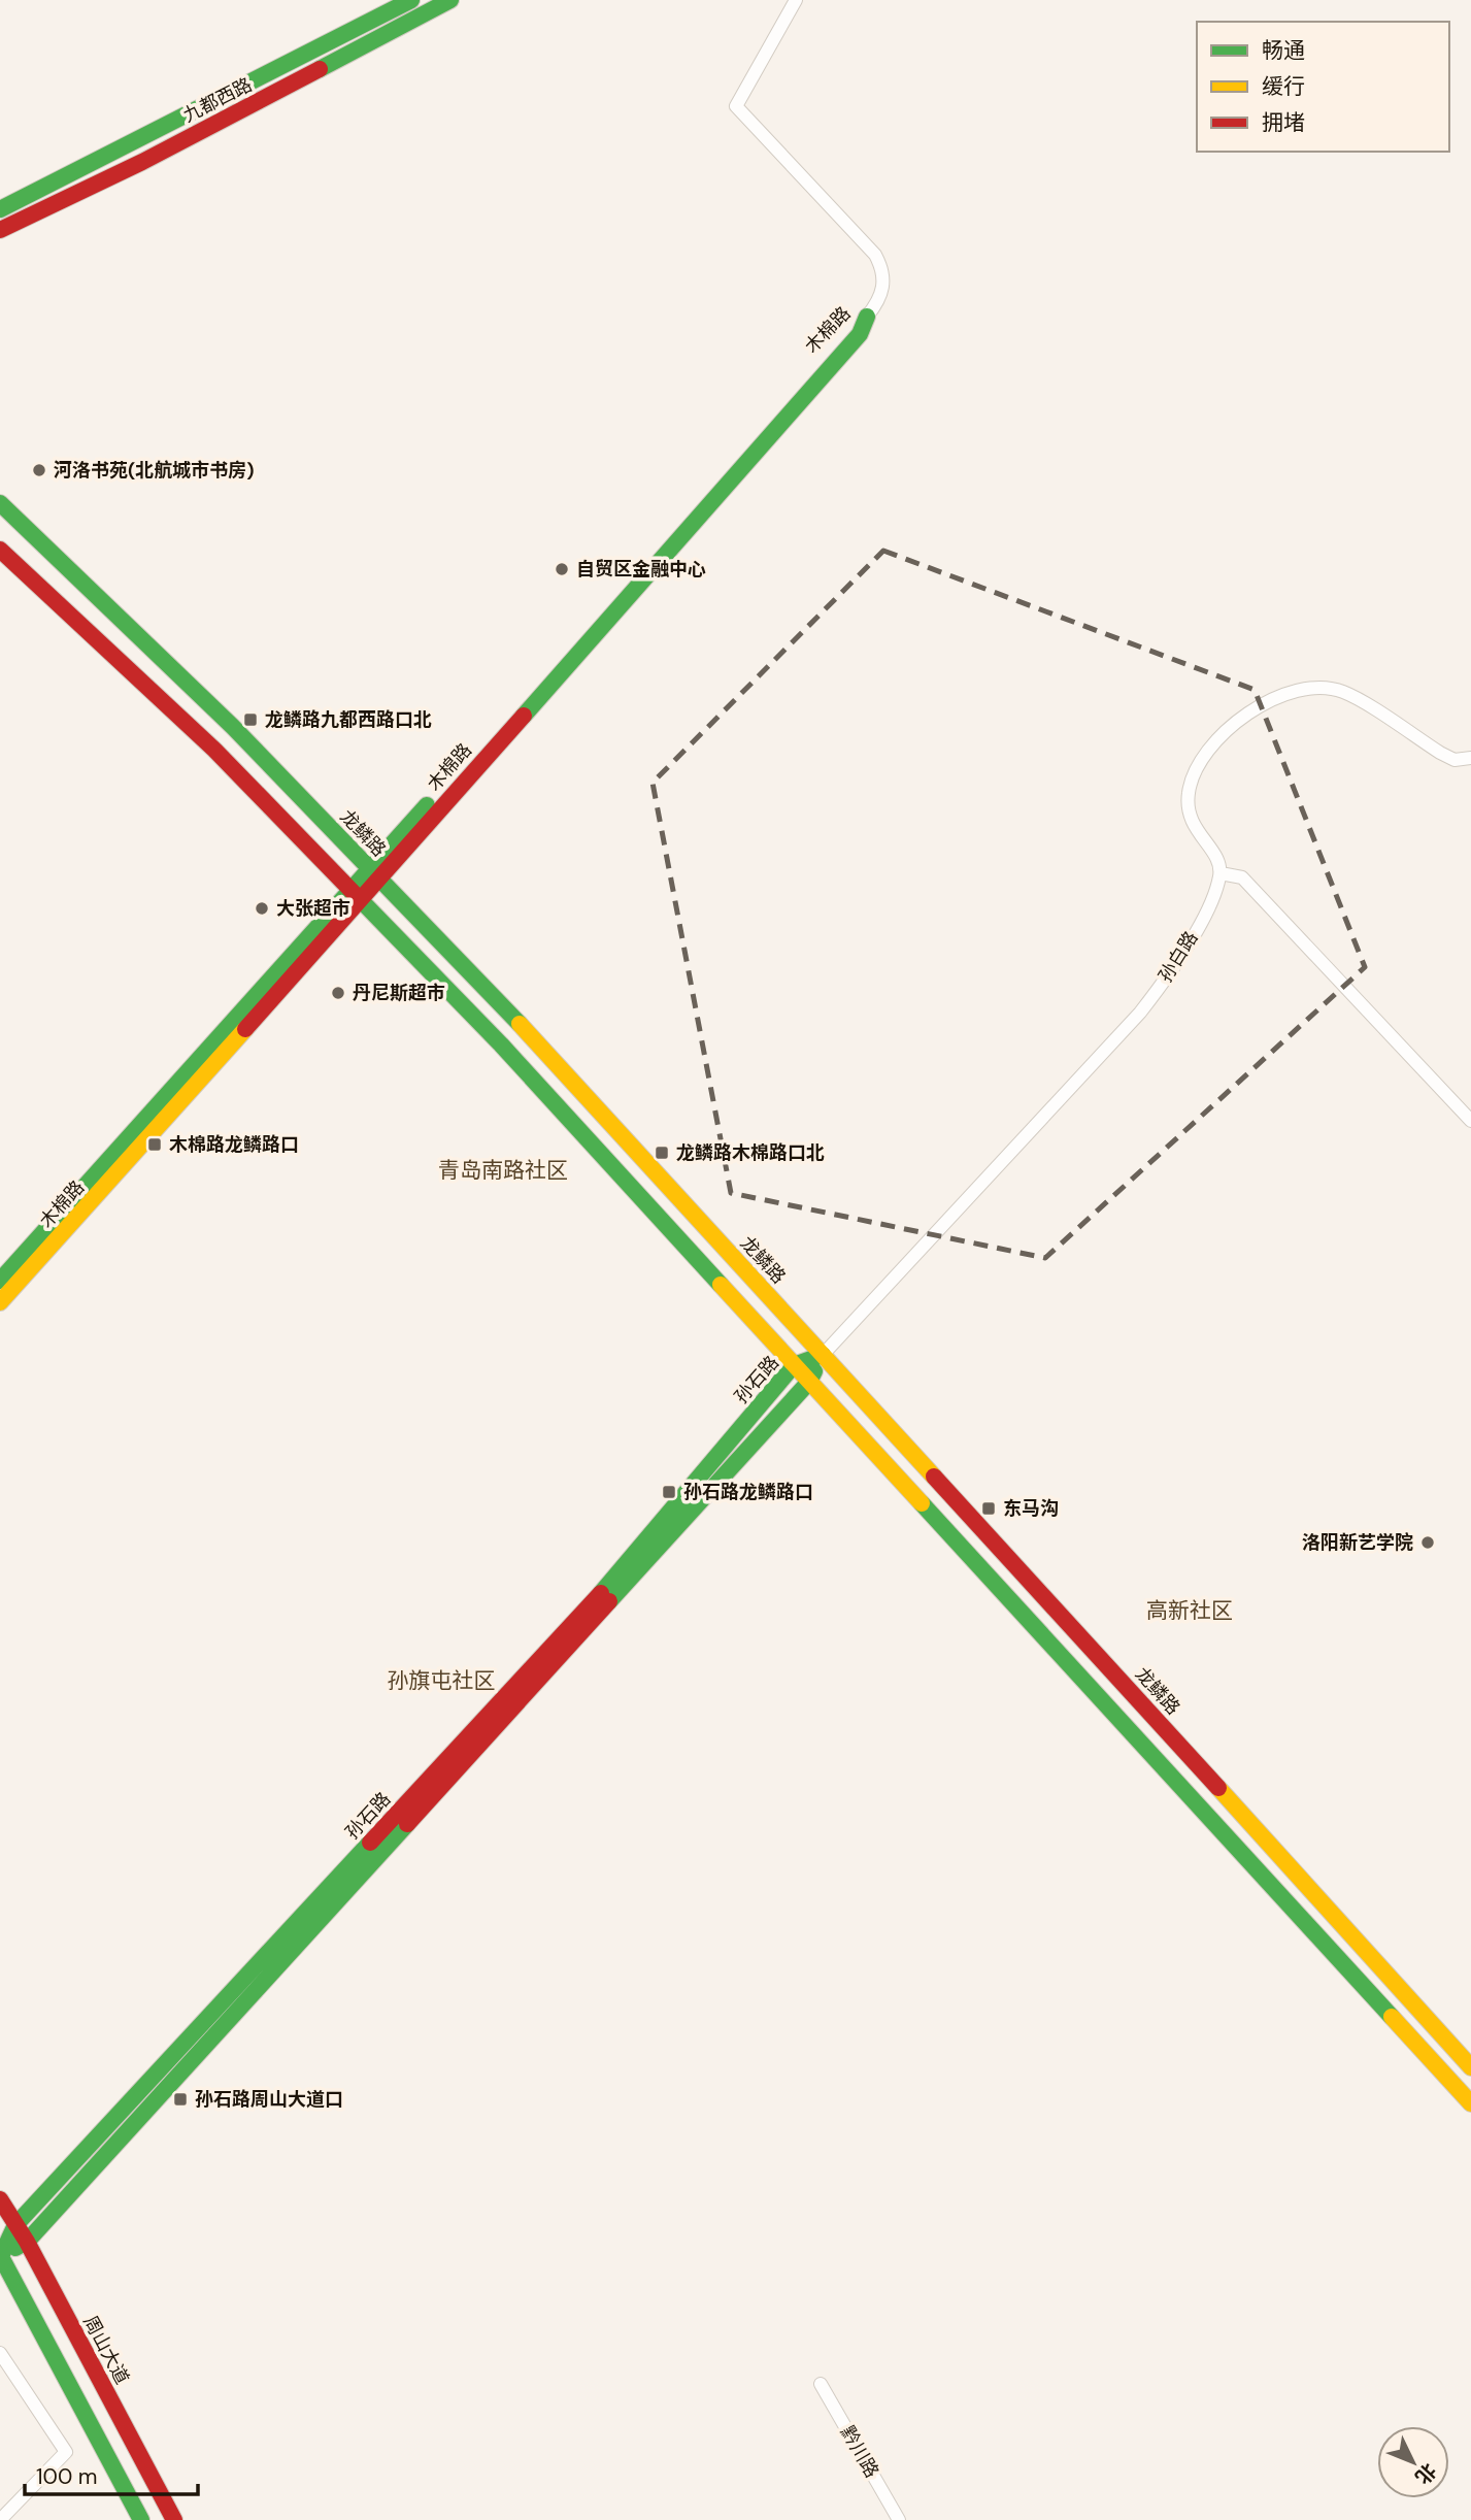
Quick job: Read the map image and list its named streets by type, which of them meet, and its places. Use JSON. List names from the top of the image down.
{
  "streets": {
    "main road": [
      "九都西路",
      "木棉路",
      "龙鳞路",
      "孙石路",
      "周山大道"
    ],
    "street": ["孙白路", "黔川路"]
  },
  "crossings": [
    ["木棉路", "龙鳞路"],
    ["龙鳞路", "孙白路"],
    ["龙鳞路", "孙石路"],
    ["孙白路", "孙石路"],
    ["孙石路", "周山大道"]
  ],
  "districts": ["青岛南路社区", "高新社区", "孙旗屯社区"],
  "places": {
    "other": [
      "河洛书苑(北航城市书房)",
      "自贸区金融中心",
      "大张超市",
      "丹尼斯超市",
      "洛阳新艺学院"
    ],
    "transit": [
      "龙鳞路九都西路口北",
      "木棉路龙鳞路口",
      "龙鳞路木棉路口北",
      "孙石路龙鳞路口",
      "东马沟",
      "孙石路周山大道口"
    ]
  },
  "legend": ["畅通", "缓行", "拥堵"],
  "scale_bar": "100 m",
  "north": "bottom right"
}
